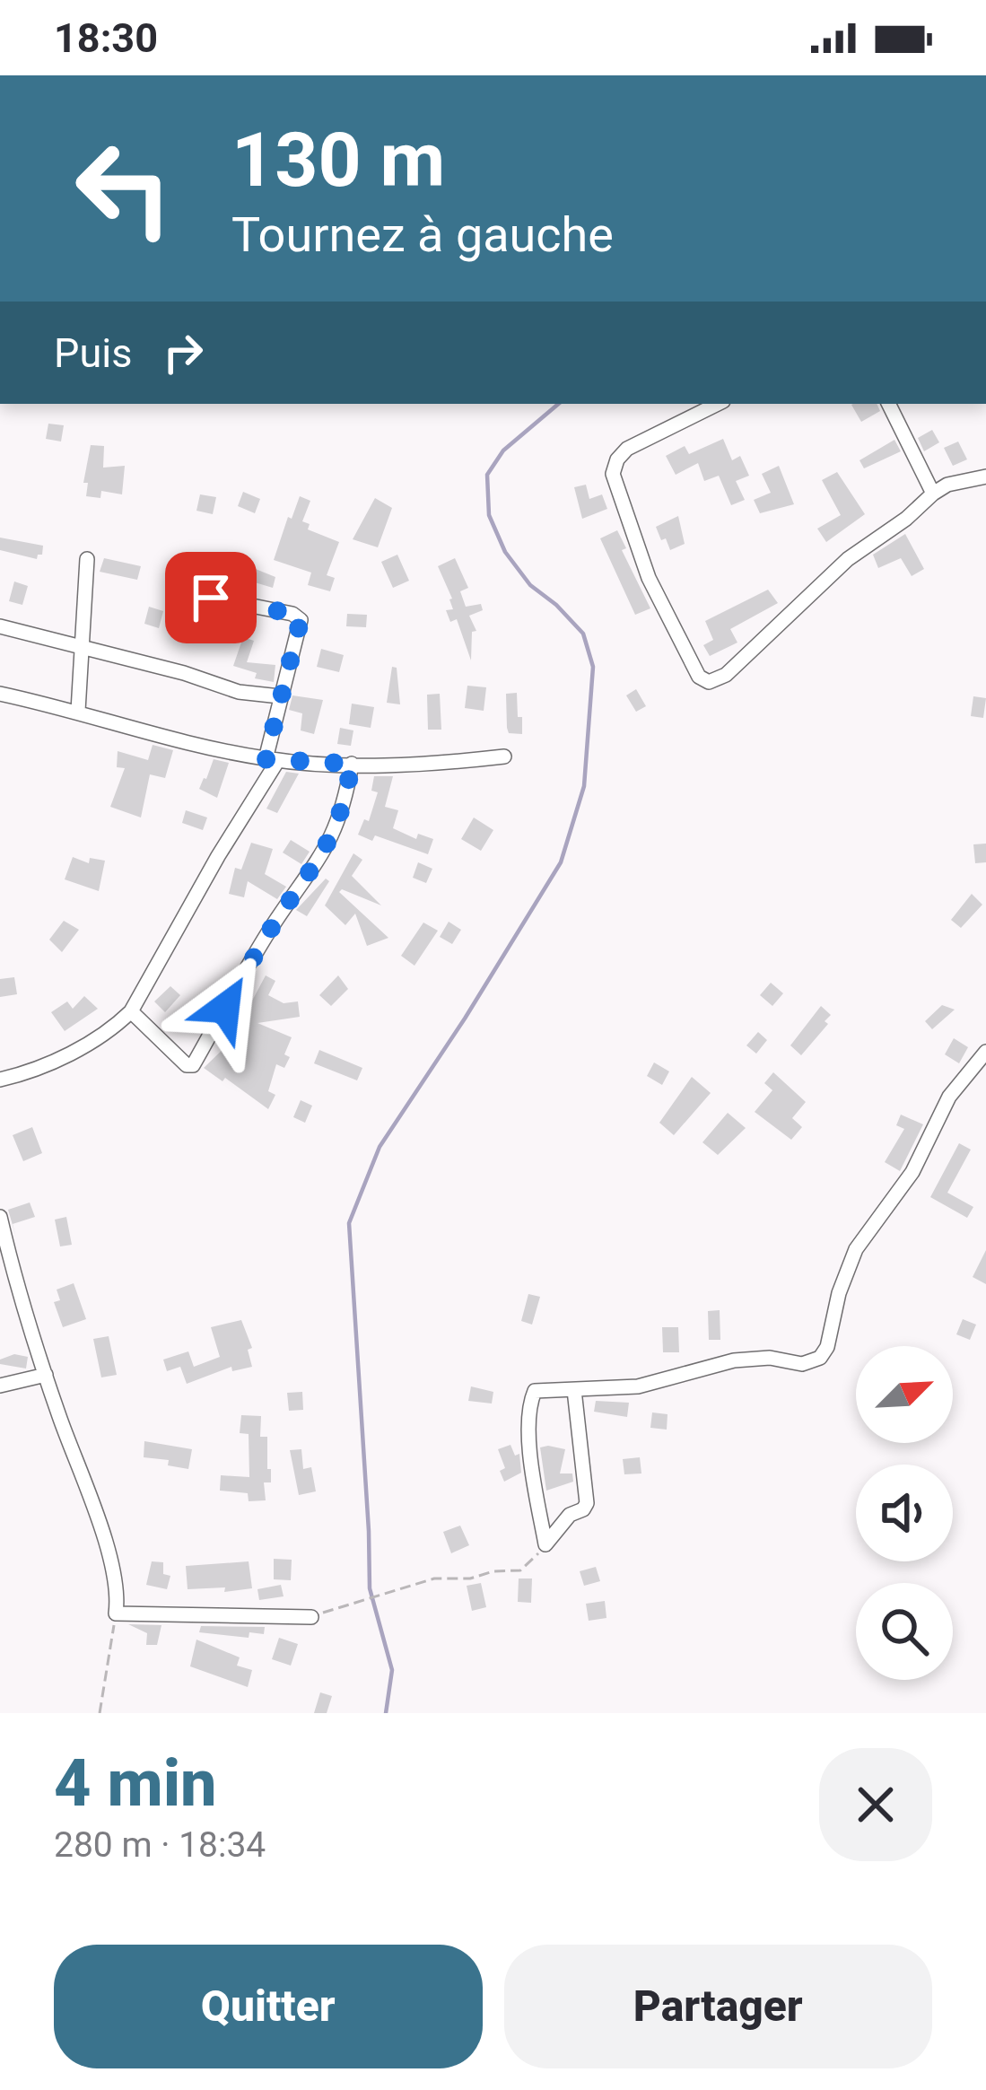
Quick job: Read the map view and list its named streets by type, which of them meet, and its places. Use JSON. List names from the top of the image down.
{
  "north": "top right",
  "page": {
    "status": "18:30",
    "turn": ["130 m", "Tournez à gauche"],
    "then": "Puis",
    "heading": ["4 min", "280 m · 18:34"],
    "buttons": ["Quitter", "Partager"]
  }
}
